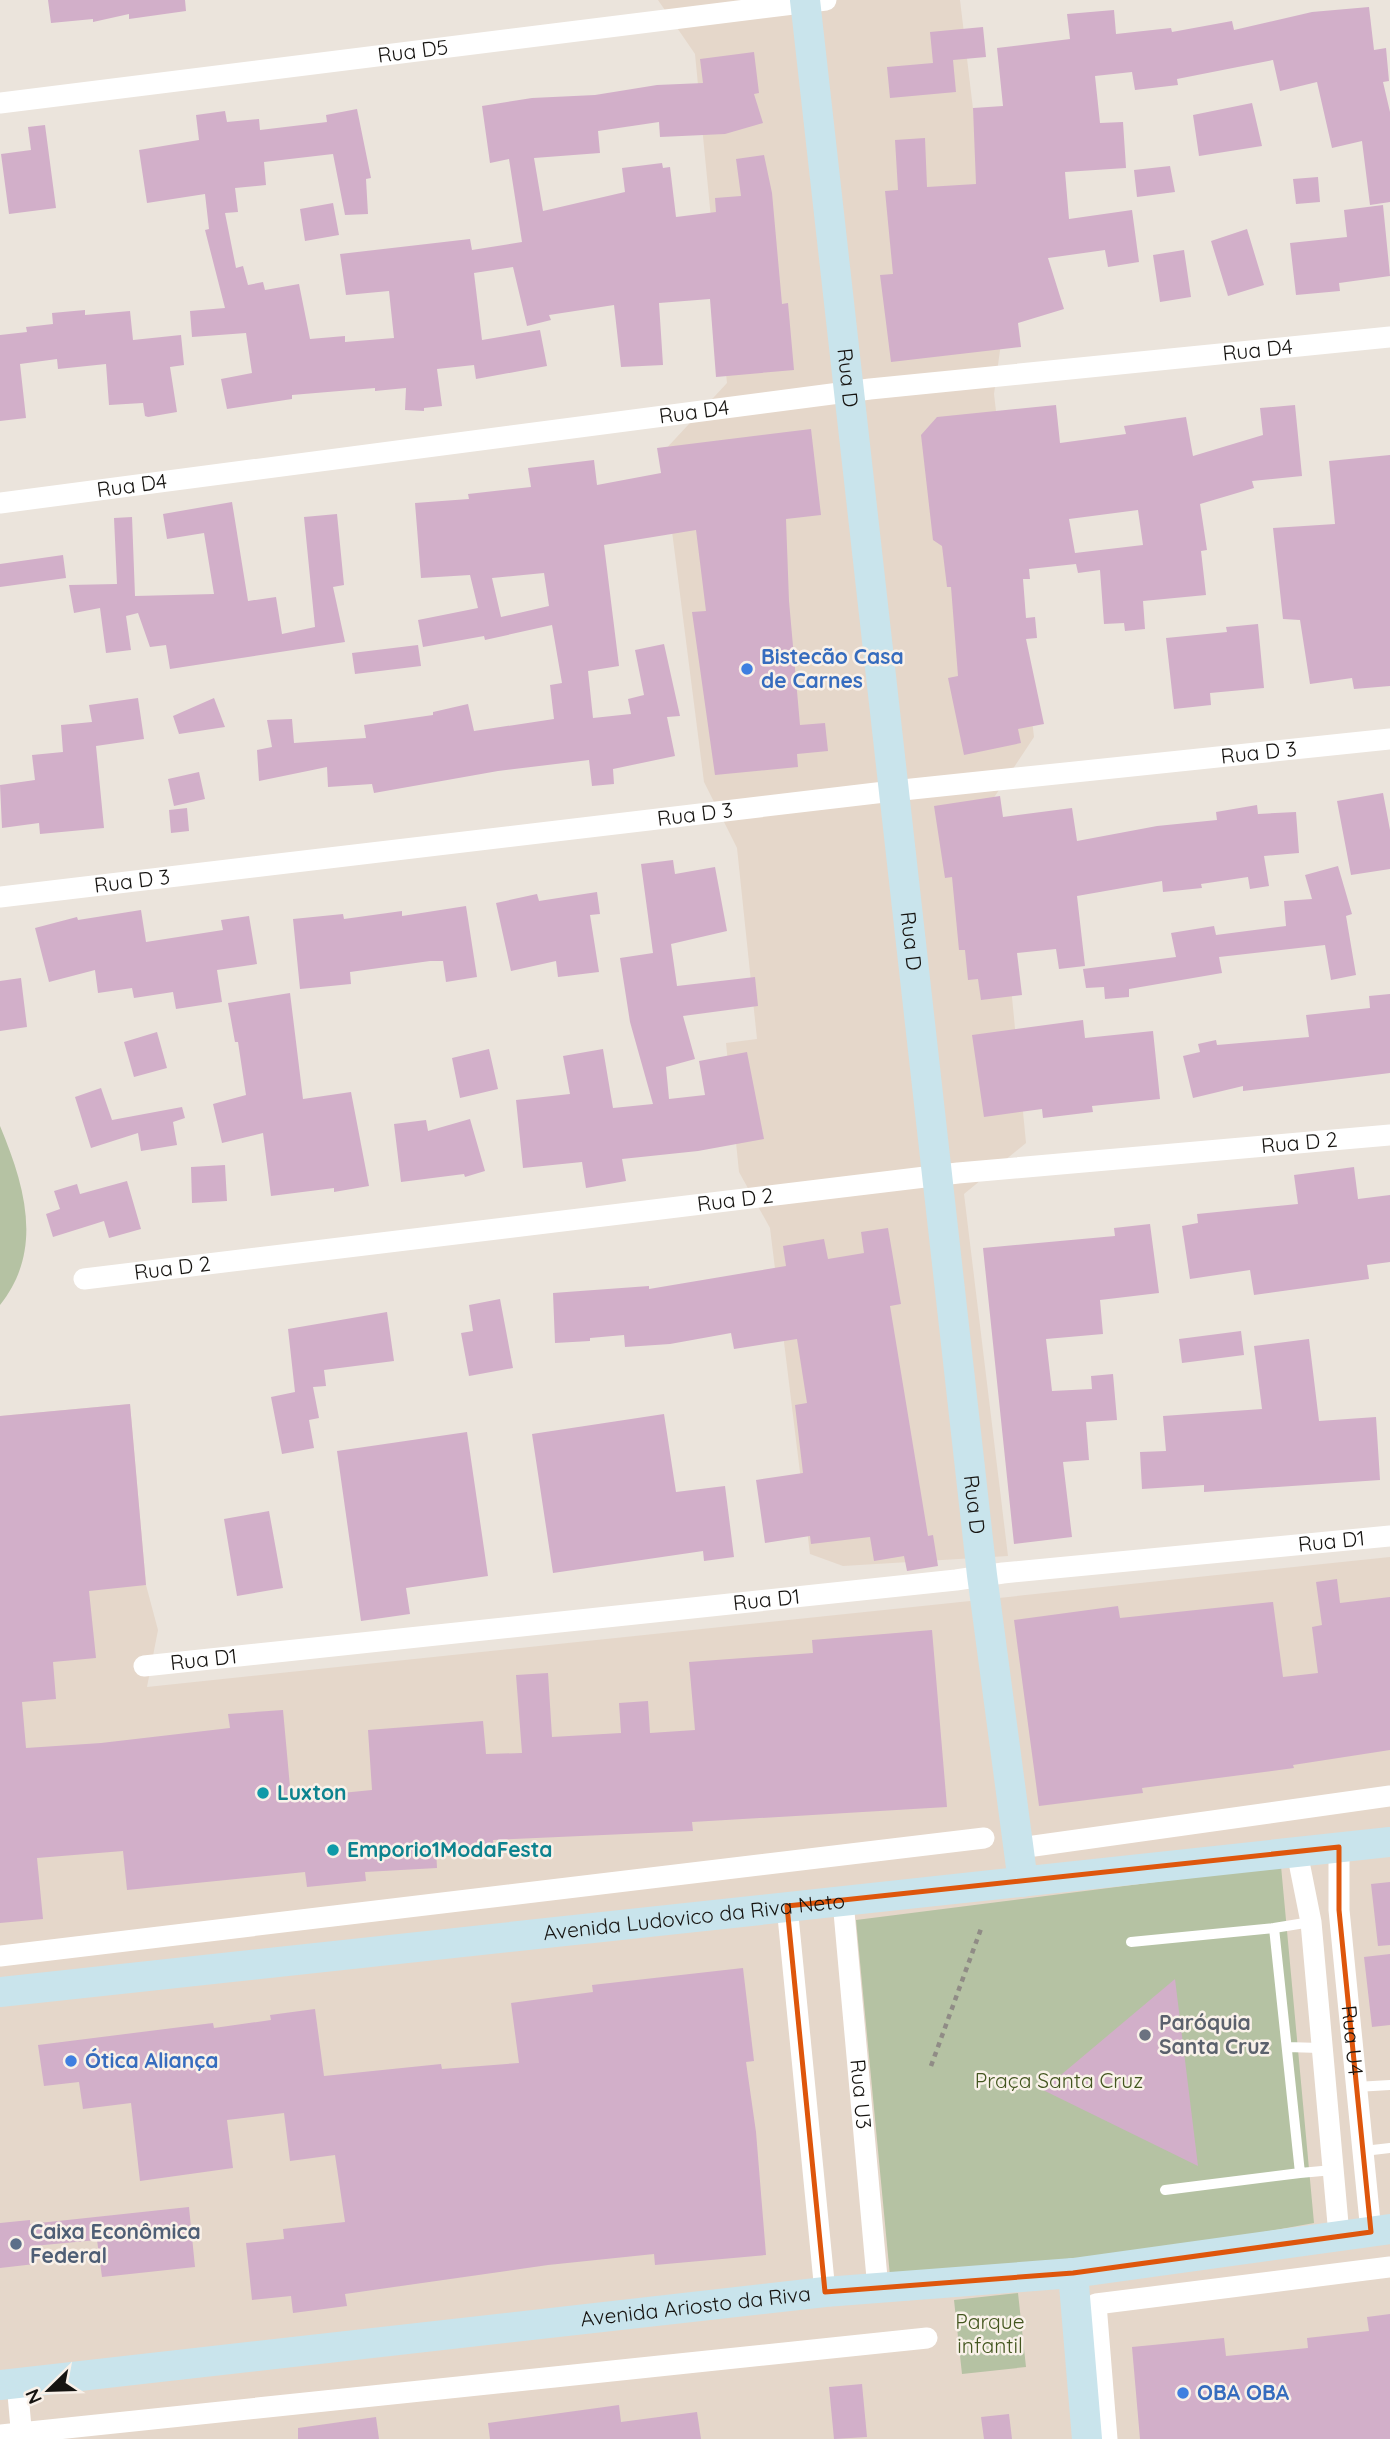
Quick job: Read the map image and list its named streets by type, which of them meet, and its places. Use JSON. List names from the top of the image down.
{
  "streets": {
    "street": [
      "Rua D5",
      "Rua D4",
      "Rua D",
      "Rua D 3",
      "Rua D 2",
      "Rua D1",
      "Avenida Ludovico da Riva Neto",
      "Rua U4",
      "Rua U3",
      "Avenida Ariosto da Riva"
    ]
  },
  "crossings": [
    ["Rua D5", "Rua D"],
    ["Rua D4", "Rua D"],
    ["Rua D", "Rua D 3"],
    ["Rua D", "Rua D 2"],
    ["Rua D", "Rua D1"],
    ["Rua D", "Avenida Ludovico da Riva Neto"],
    ["Avenida Ludovico da Riva Neto", "Rua U4"],
    ["Avenida Ludovico da Riva Neto", "Rua U3"],
    ["Rua U4", "Avenida Ariosto da Riva"],
    ["Rua U3", "Avenida Ariosto da Riva"]
  ],
  "parks": ["Praça Santa Cruz", "Parque infantil"],
  "places": [
    "Bistecão Casa de Carnes",
    "Luxton",
    "Emporio1ModaFesta",
    "Paróquia Santa Cruz",
    "Ótica Aliança",
    "Caixa Econômica Federal",
    "OBA OBA"
  ],
  "north": "bottom left"
}
